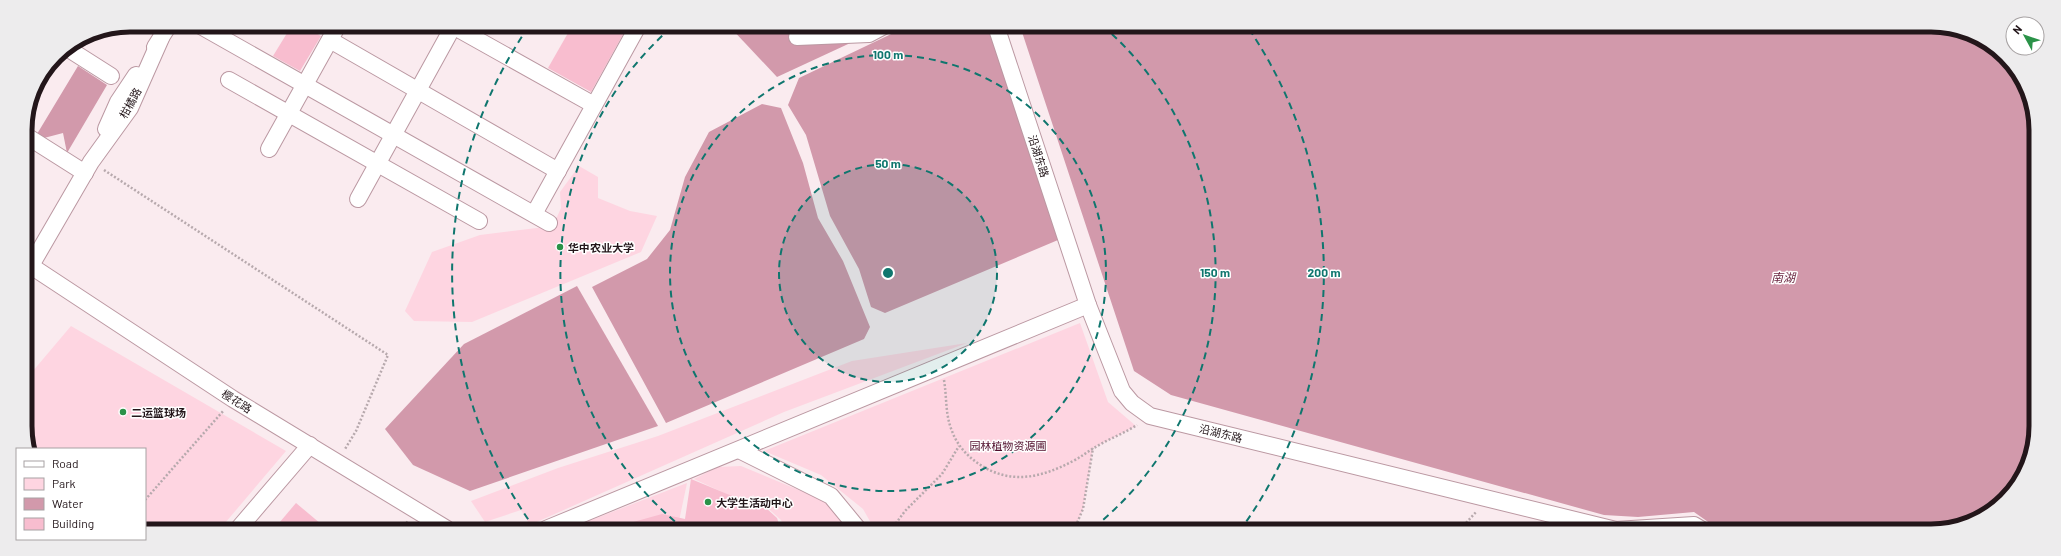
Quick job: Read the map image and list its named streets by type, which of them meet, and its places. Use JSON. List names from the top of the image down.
{
  "streets": {
    "street": ["柑橘路", "沿湖东路", "樱花路"]
  },
  "water": ["南湖"],
  "parks": ["园林植物资源圃"],
  "places": ["华中农业大学", "二运篮球场", "大学生活动中心"],
  "legend": [
    "Road",
    "Park",
    "Water",
    "Building"
  ],
  "north": "top left",
  "rings": [
    "100 m",
    "50 m",
    "150 m",
    "200 m"
  ]
}
